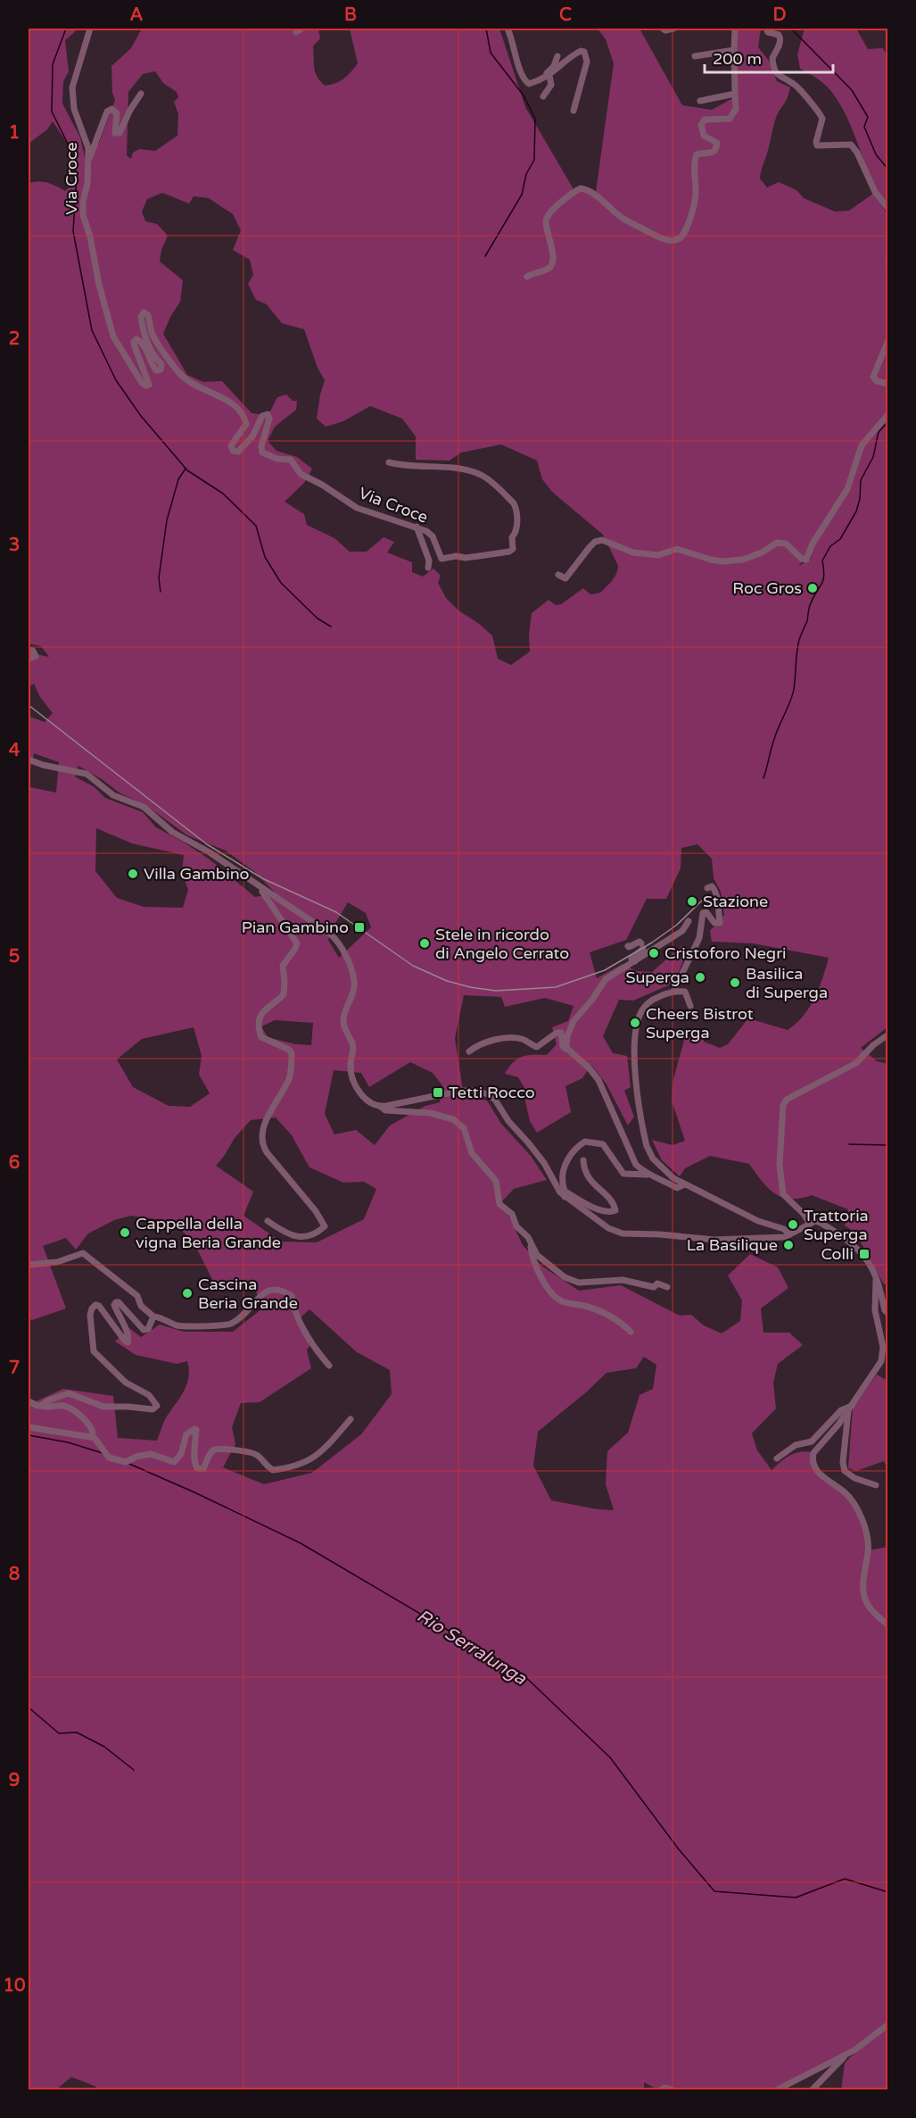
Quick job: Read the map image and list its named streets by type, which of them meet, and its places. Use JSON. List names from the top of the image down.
{
  "streets": {
    "street": ["Via Croce"]
  },
  "water": ["Rio Serralunga"],
  "places": {
    "other": [
      "Roc Gros",
      "Villa Gambino",
      "Stazione",
      "Stele in ricordo di Angelo Cerrato",
      "Cristoforo Negri",
      "Superga",
      "Basilica di Superga",
      "Cheers Bistrot Superga",
      "Trattoria Superga",
      "Cappella della vigna Beria Grande",
      "La Basilique",
      "Cascina Beria Grande"
    ],
    "transit": ["Pian Gambino", "Tetti Rocco", "Colli"]
  },
  "scale_bar": "200 m",
  "grid": {
    "columns": [
      "A",
      "B",
      "C",
      "D"
    ],
    "rows": [
      "1",
      "2",
      "3",
      "4",
      "5",
      "6",
      "7",
      "8",
      "9",
      "10"
    ]
  }
}
